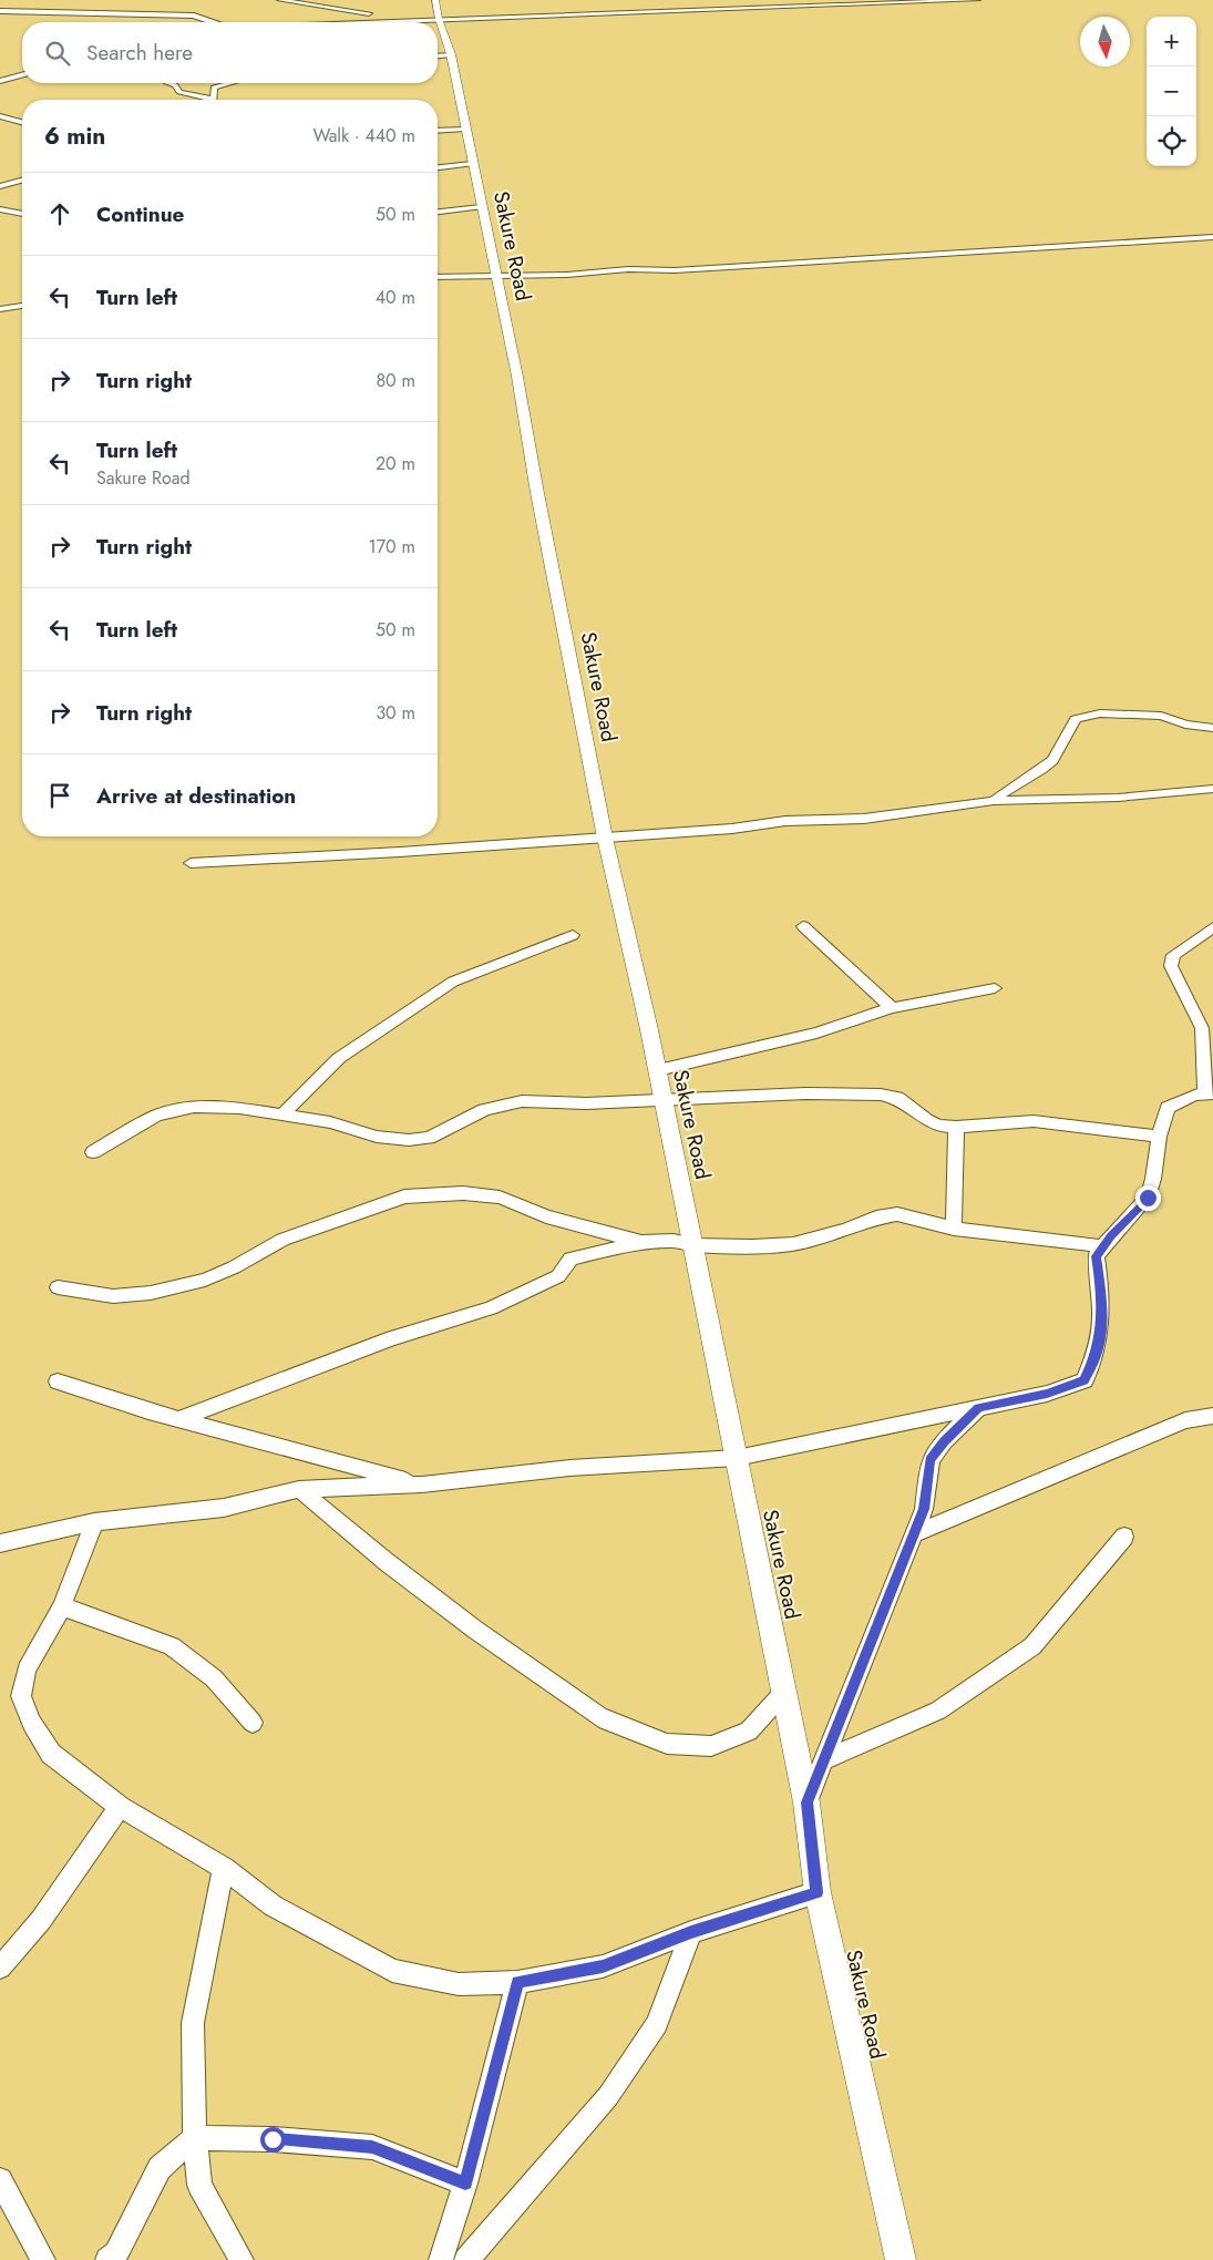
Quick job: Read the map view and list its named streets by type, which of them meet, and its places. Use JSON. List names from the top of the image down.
{
  "streets": {
    "street": ["Sakure Road"]
  },
  "north": "bottom",
  "page": {
    "map_buttons": ["+", "−"],
    "search": "Search here",
    "heading": ["6 min", "Walk · 440 m"],
    "list": [
      ["Continue", "50 m"],
      ["Turn left", "40 m"],
      ["Turn right", "80 m"],
      ["Turn left", "Sakure Road", "20 m"],
      ["Turn right", "170 m"],
      ["Turn left", "50 m"],
      ["Turn right", "30 m"],
      "Arrive at destination"
    ]
  }
}
